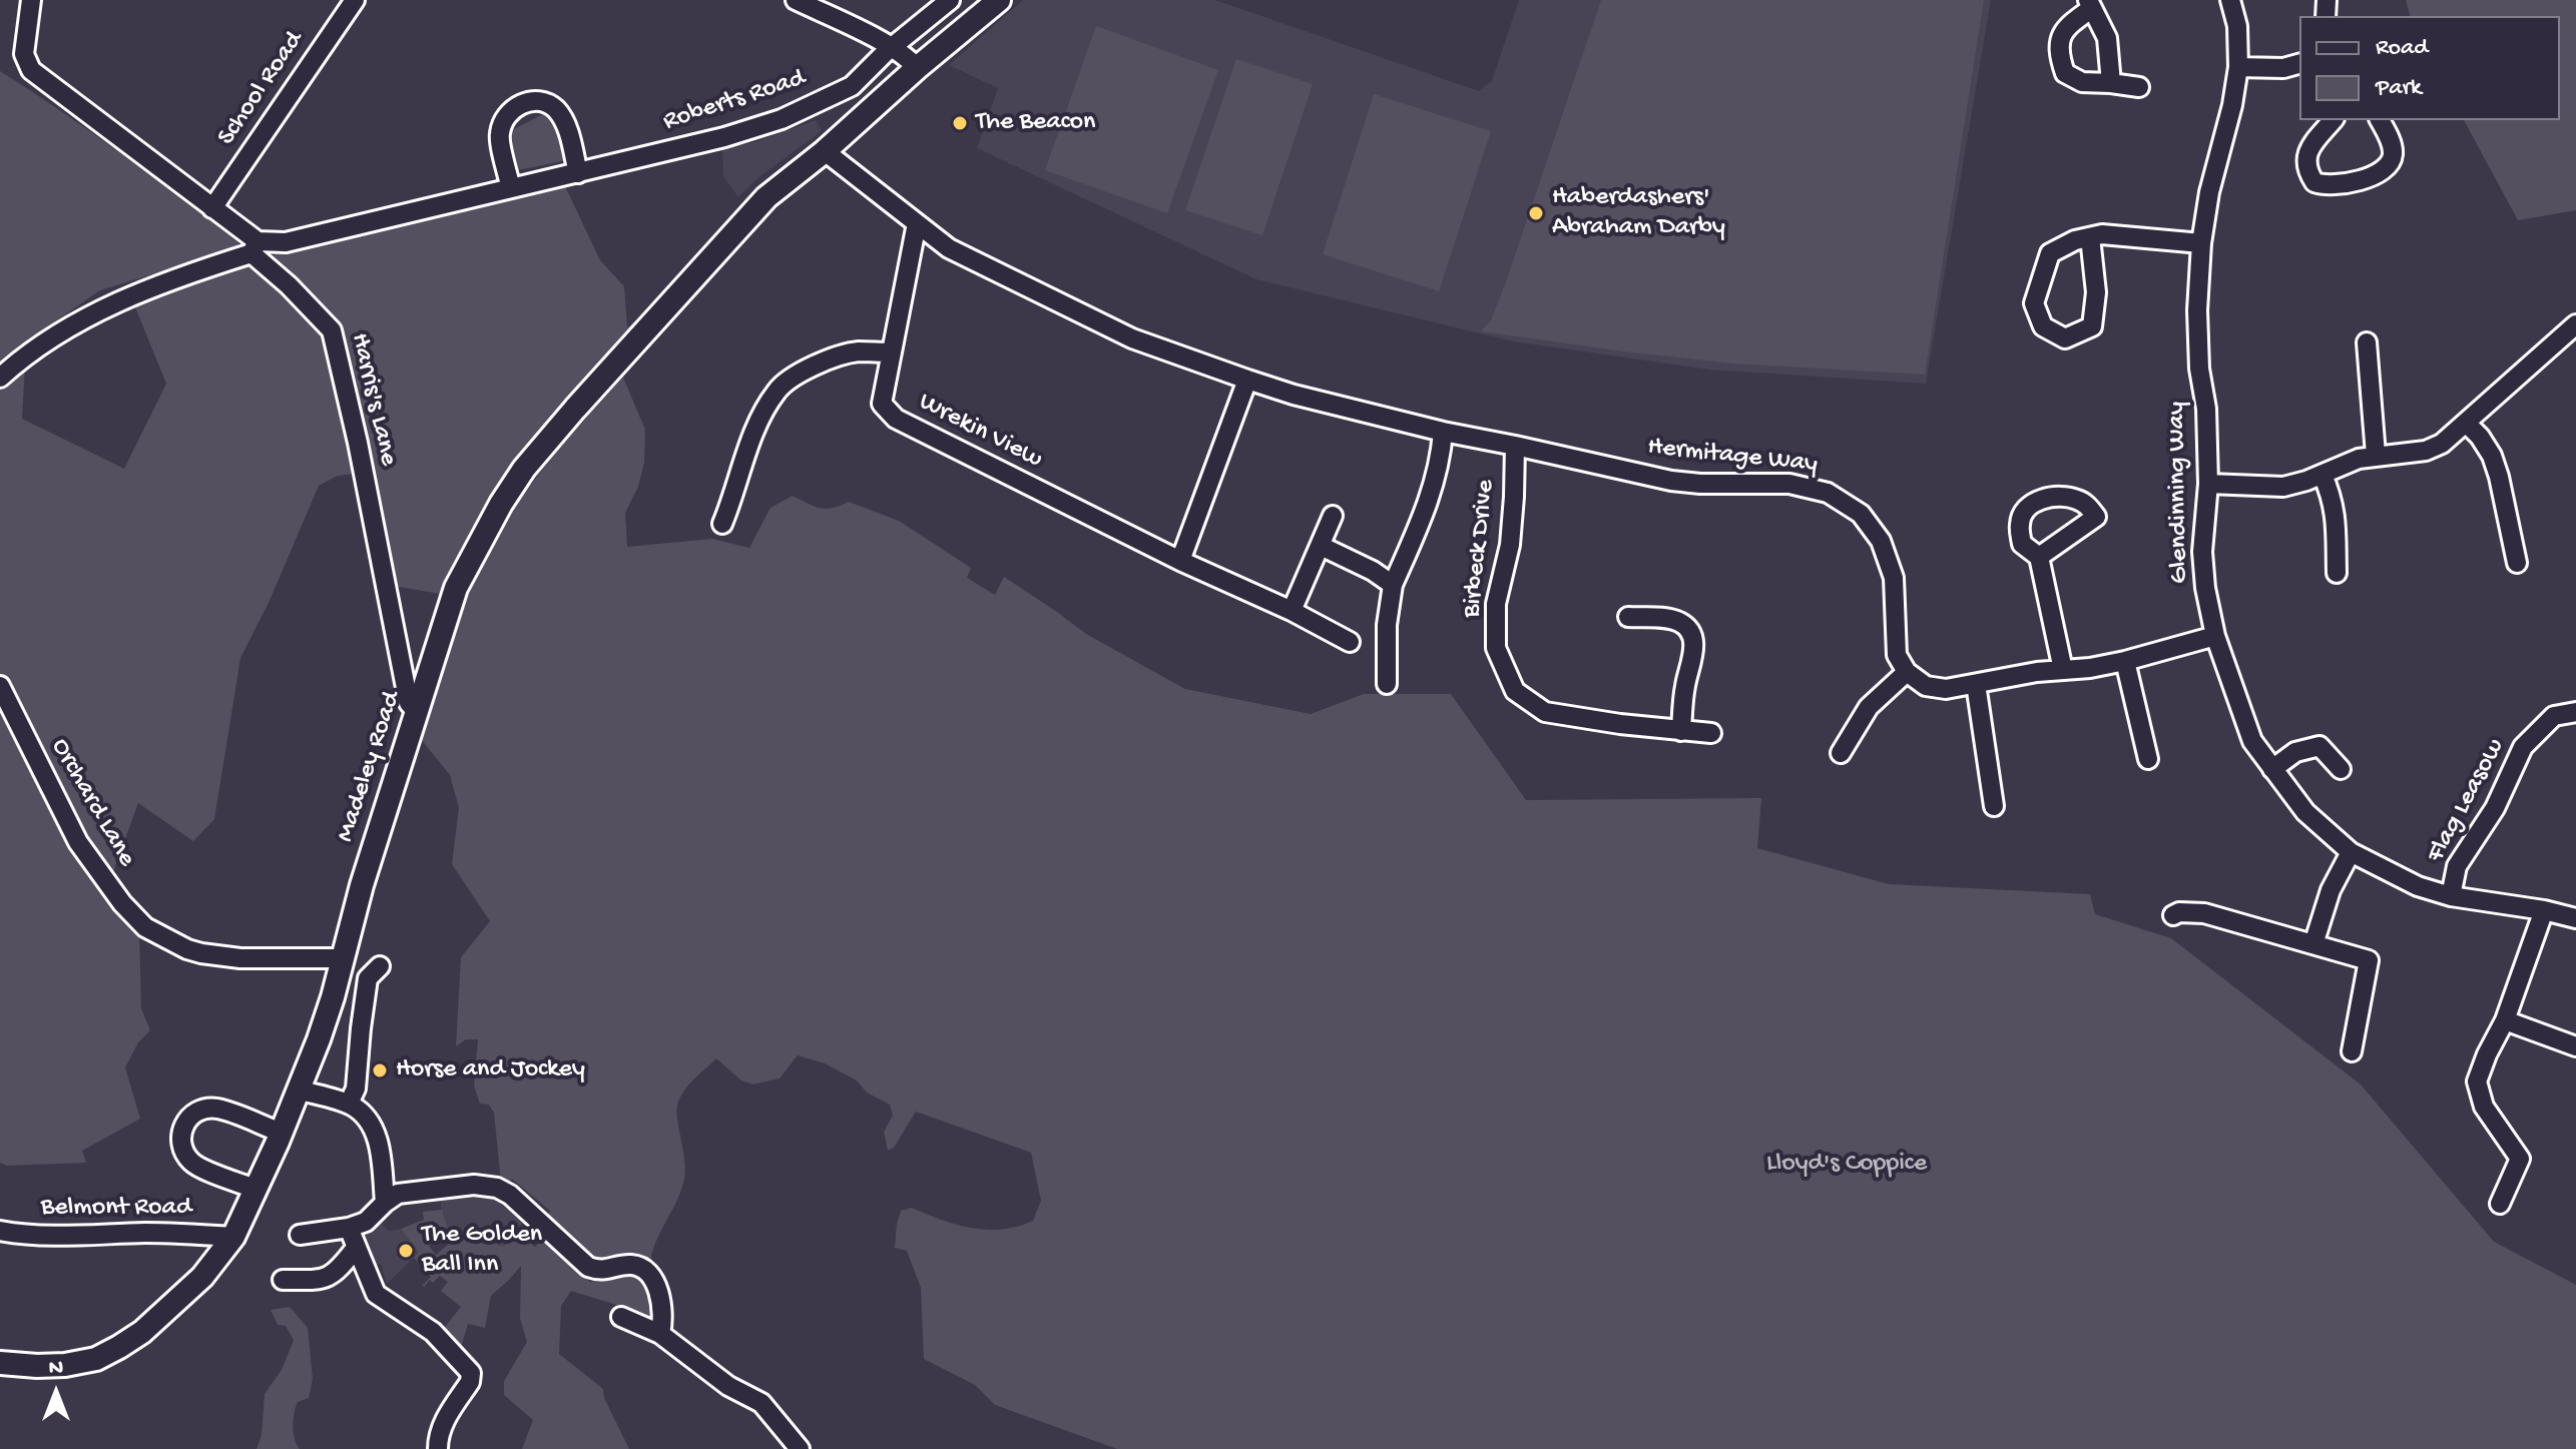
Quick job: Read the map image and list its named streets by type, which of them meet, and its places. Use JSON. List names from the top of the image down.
{
  "streets": {
    "main road": ["Madeley Road"],
    "street": [
      "School Road",
      "Roberts Road",
      "Harris's Lane",
      "Wrekin View",
      "Hermitage Way",
      "Glendinning Way",
      "Birbeck Drive",
      "Flag Leasow",
      "Orchard Lane",
      "Belmont Road"
    ]
  },
  "crossings": [
    ["School Road", "Harris's Lane"],
    ["Roberts Road", "Harris's Lane"],
    ["Harris's Lane", "Madeley Road"],
    ["Hermitage Way", "Birbeck Drive"],
    ["Glendinning Way", "Flag Leasow"],
    ["Madeley Road", "Orchard Lane"],
    ["Madeley Road", "Belmont Road"]
  ],
  "parks": ["Lloyd's Coppice"],
  "places": [
    "The Beacon",
    "Haberdashers' Abraham Darby",
    "Horse and Jockey",
    "The Golden Ball Inn"
  ],
  "legend": ["Road", "Park"],
  "north": "top"
}
